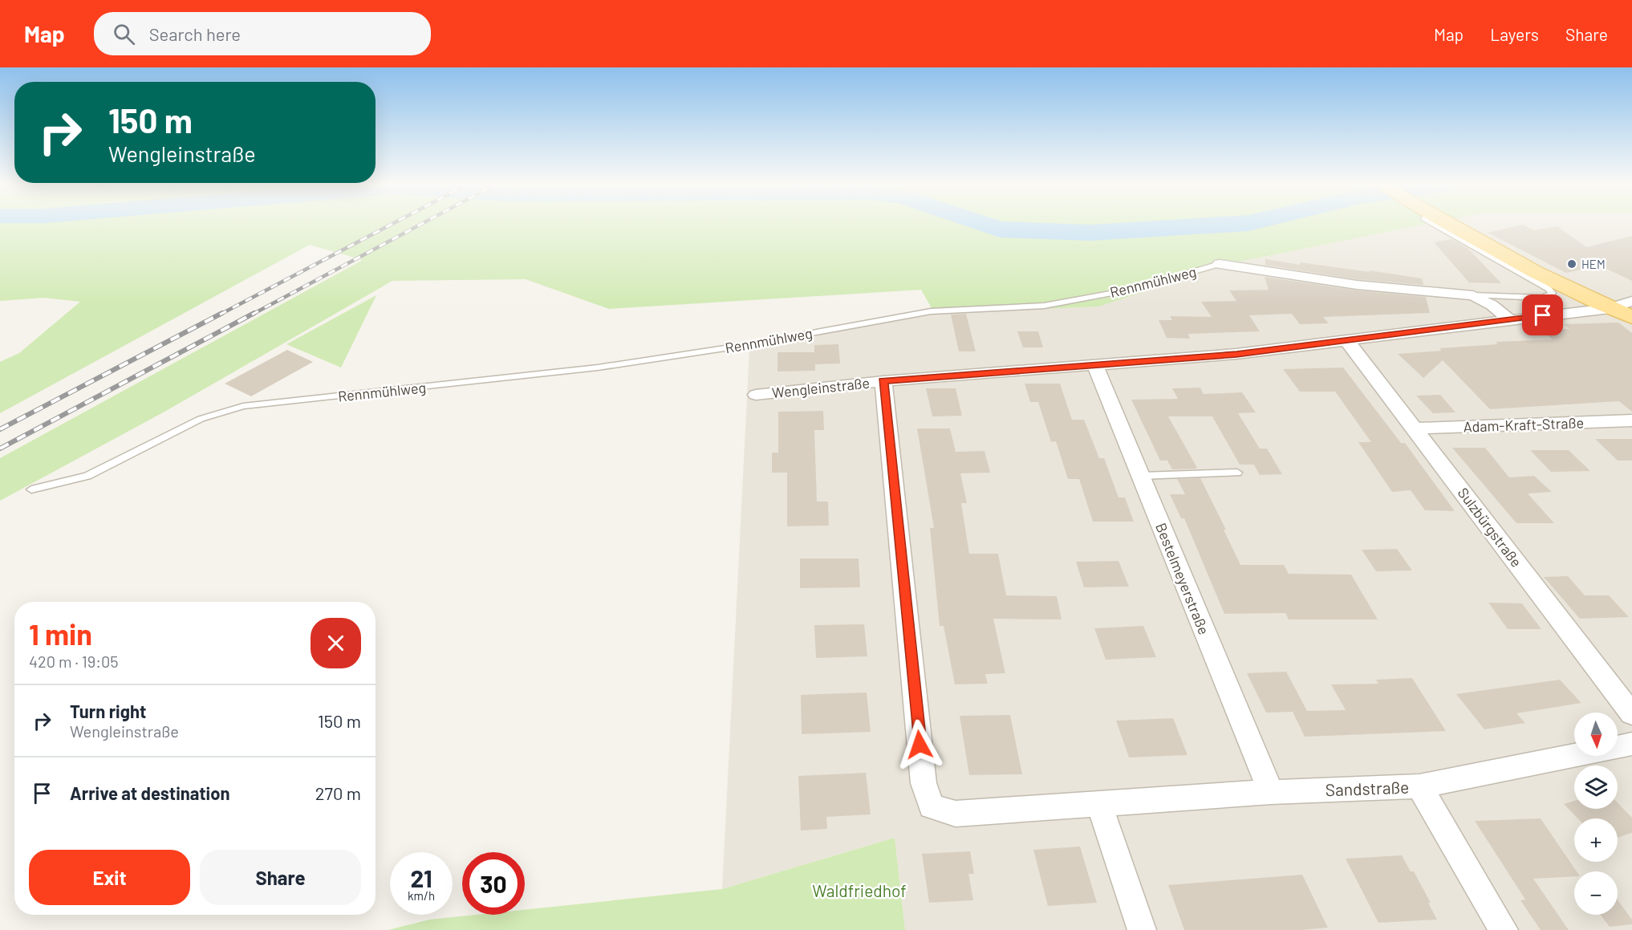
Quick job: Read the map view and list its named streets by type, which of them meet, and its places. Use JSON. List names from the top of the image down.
{
  "streets": {
    "street": [
      "Rennmühlweg",
      "Wengleinstraße",
      "Adam-Kraft-Straße",
      "Sulzbürgstraße",
      "Bestelmeyerstraße",
      "Sandstraße"
    ]
  },
  "crossings": [
    ["Rennmühlweg", "Wengleinstraße"],
    ["Wengleinstraße", "Sulzbürgstraße"],
    ["Wengleinstraße", "Bestelmeyerstraße"],
    ["Wengleinstraße", "Sandstraße"],
    ["Adam-Kraft-Straße", "Sulzbürgstraße"],
    ["Bestelmeyerstraße", "Sandstraße"]
  ],
  "parks": ["Waldfriedhof"],
  "places": ["HEM"],
  "north": "bottom",
  "page": {
    "header": "Map",
    "search": "Search here",
    "nav": ["Map", "Layers", "Share"],
    "turn": ["150 m", "Wengleinstraße"],
    "heading": ["1 min", "420 m · 19:05"],
    "list": [
      {
        "name": "Turn right",
        "note": "Wengleinstraße",
        "value": "150 m"
      },
      {
        "name": "Arrive at destination",
        "value": "270 m"
      }
    ],
    "map_buttons": ["+", "−"],
    "buttons": ["Exit", "Share"],
    "speed": "21 km/h",
    "limit": "30"
  }
}
